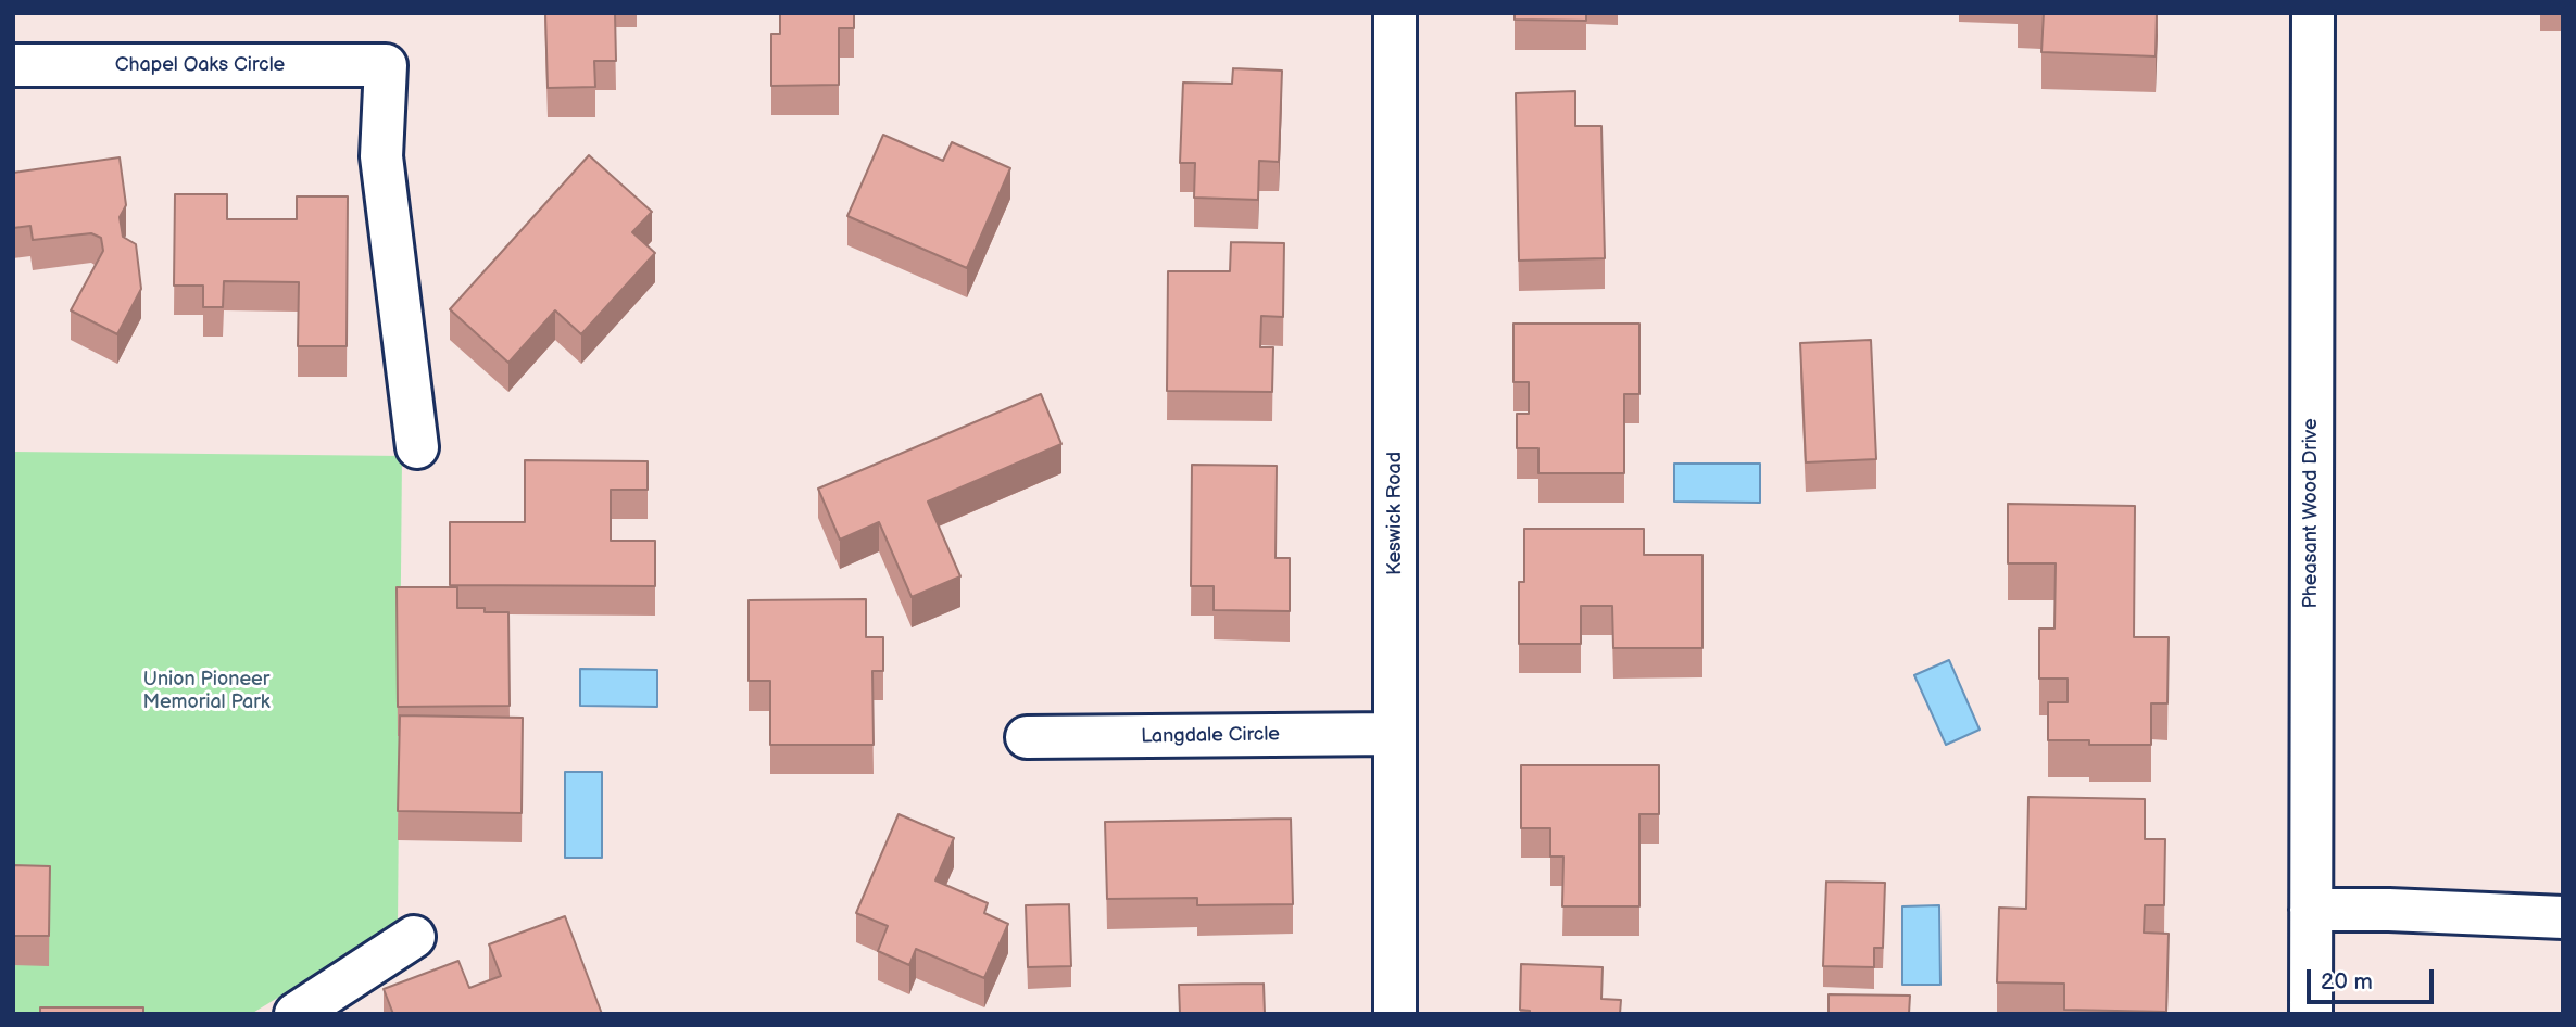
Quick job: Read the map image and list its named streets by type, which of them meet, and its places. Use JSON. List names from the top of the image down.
{
  "streets": {
    "street": [
      "Chapel Oaks Circle",
      "Keswick Road",
      "Pheasant Wood Drive",
      "Langdale Circle"
    ]
  },
  "crossings": [
    ["Keswick Road", "Langdale Circle"]
  ],
  "parks": ["Union Pioneer Memorial Park"],
  "scale_bar": "20 m"
}
